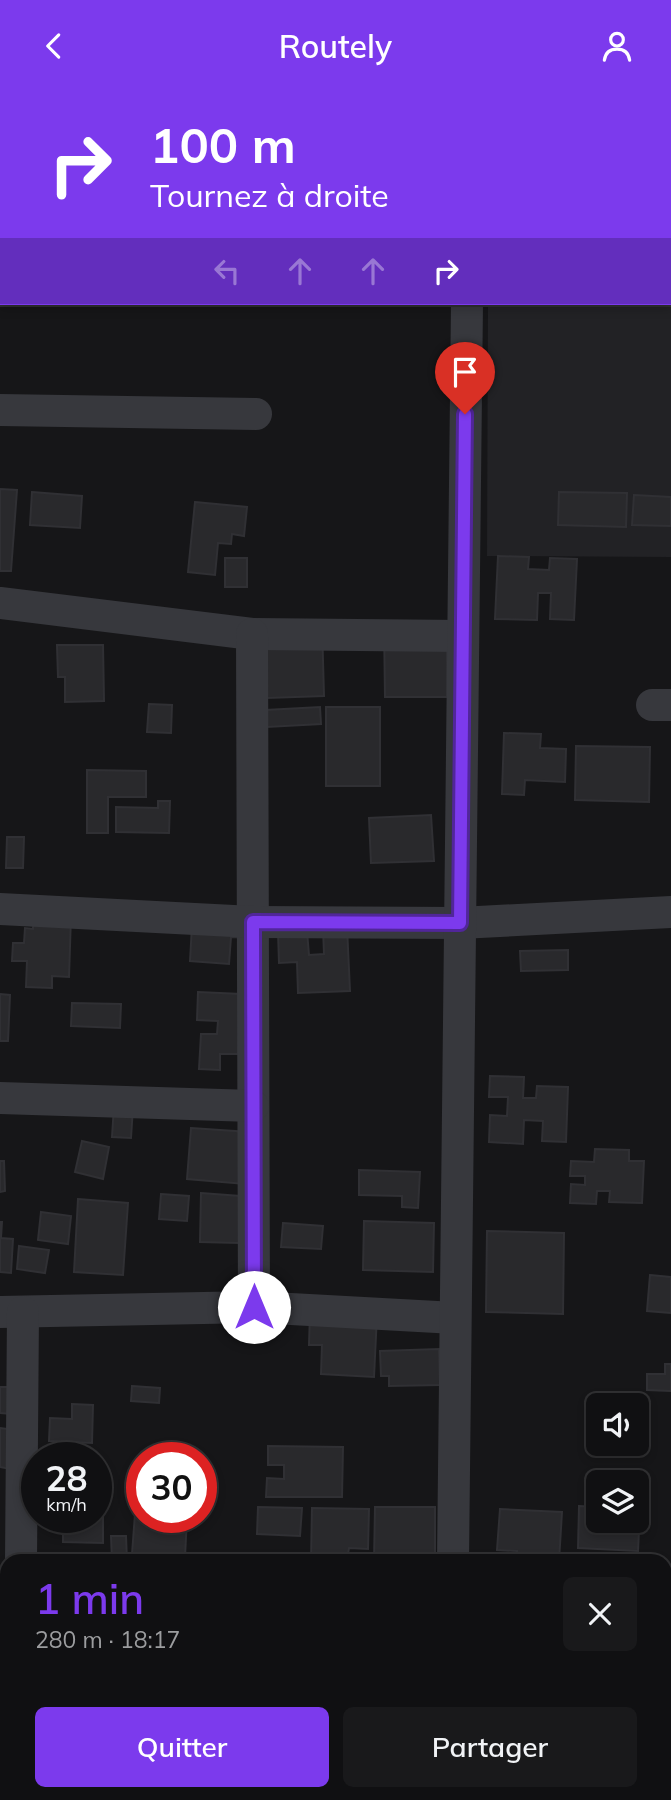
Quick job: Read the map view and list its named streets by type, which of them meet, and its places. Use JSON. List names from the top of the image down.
{
  "page": {
    "header": "Routely",
    "turn": ["100 m", "Tournez à droite"],
    "speed": "28 km/h",
    "limit": "30",
    "heading": ["1 min", "280 m · 18:17"],
    "buttons": ["Quitter", "Partager"]
  }
}
